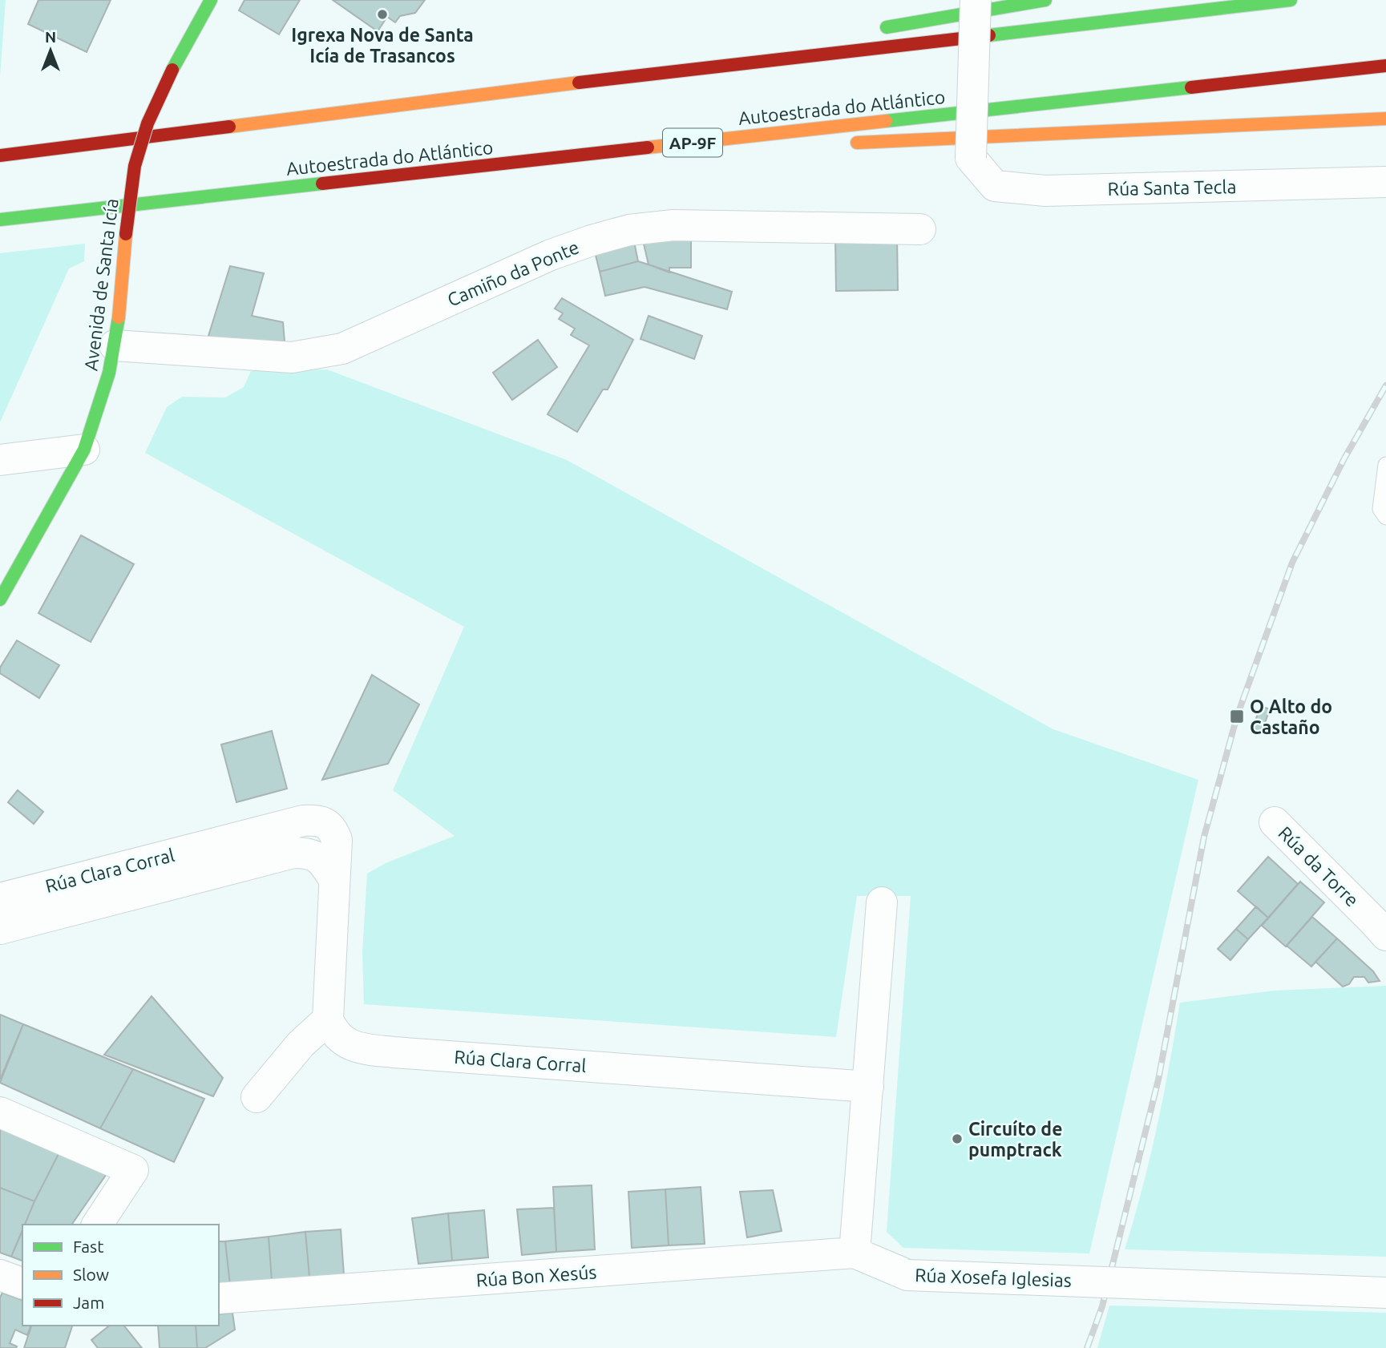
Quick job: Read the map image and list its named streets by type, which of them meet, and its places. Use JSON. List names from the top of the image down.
{
  "streets": {
    "main road": ["Autoestrada do Atlántico", "AP-9F", "Avenida de Santa Icía"],
    "street": [
      "Rúa Santa Tecla",
      "Camiño da Ponte",
      "Rúa da Torre",
      "Rúa Clara Corral",
      "Rúa Bon Xesús",
      "Rúa Xosefa Iglesias"
    ]
  },
  "crossings": [
    ["Camiño da Ponte", "Avenida de Santa Icía"],
    ["Rúa Bon Xesús", "Rúa Xosefa Iglesias"]
  ],
  "places": {
    "other": ["Igrexa Nova de Santa Icía de Trasancos", "Circuíto de pumptrack"],
    "transit": ["O Alto do Castaño"]
  },
  "legend": ["Fast", "Slow", "Jam"],
  "north": "top"
}
